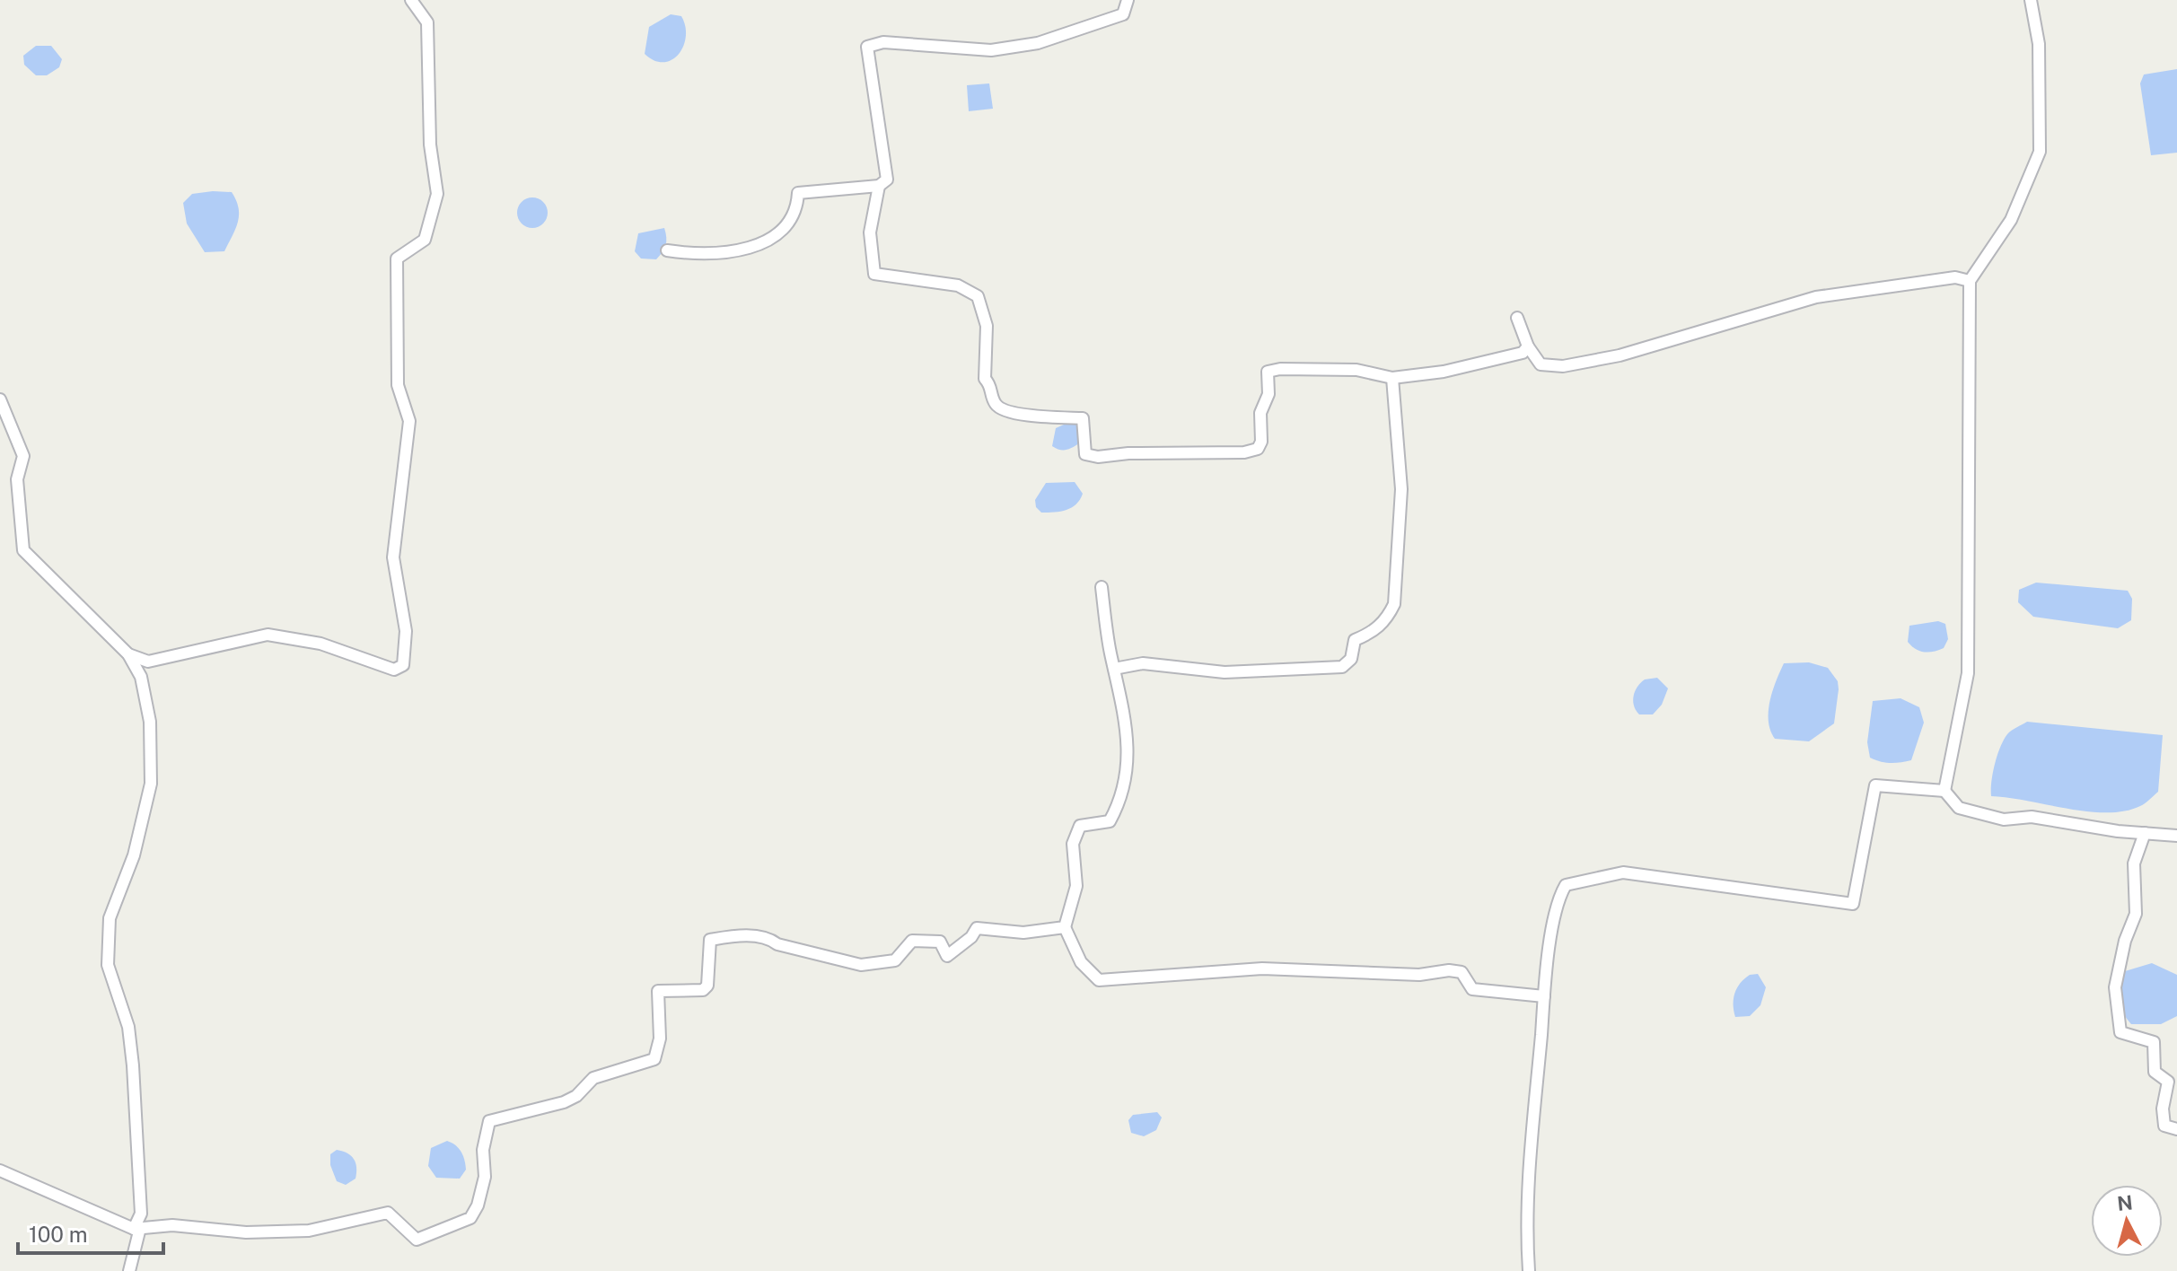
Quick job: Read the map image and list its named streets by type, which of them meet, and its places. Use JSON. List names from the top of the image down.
{
  "scale_bar": "100 m",
  "north": "top"
}
